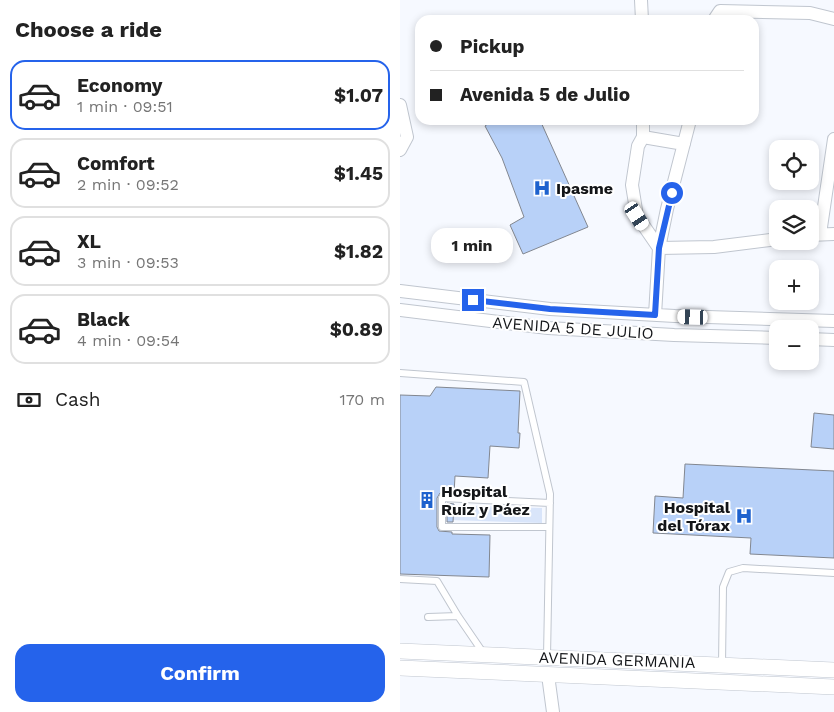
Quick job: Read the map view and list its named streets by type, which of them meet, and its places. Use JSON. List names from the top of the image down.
{
  "streets": {
    "street": ["AVENIDA 5 DE JULIO", "AVENIDA GERMANIA"]
  },
  "places": {
    "hospital": ["Ipasme", "Hospital del Tórax"],
    "building": ["Hospital Ruíz y Páez"]
  },
  "page": {
    "heading": "Choose a ride",
    "banner": ["Pickup", "Avenida 5 de Julio"],
    "list": [
      {
        "name": "Economy",
        "note": "1 min · 09:51",
        "value": "$1.07"
      },
      {
        "name": "Comfort",
        "note": "2 min · 09:52",
        "value": "$1.45"
      },
      {
        "name": "XL",
        "note": "3 min · 09:53",
        "value": "$1.82"
      },
      {
        "name": "Black",
        "note": "4 min · 09:54",
        "value": "$0.89"
      }
    ],
    "map_buttons": ["+", "−"],
    "bubble": "1 min",
    "pay": ["Cash", "170 m"],
    "buttons": "Confirm"
  }
}
